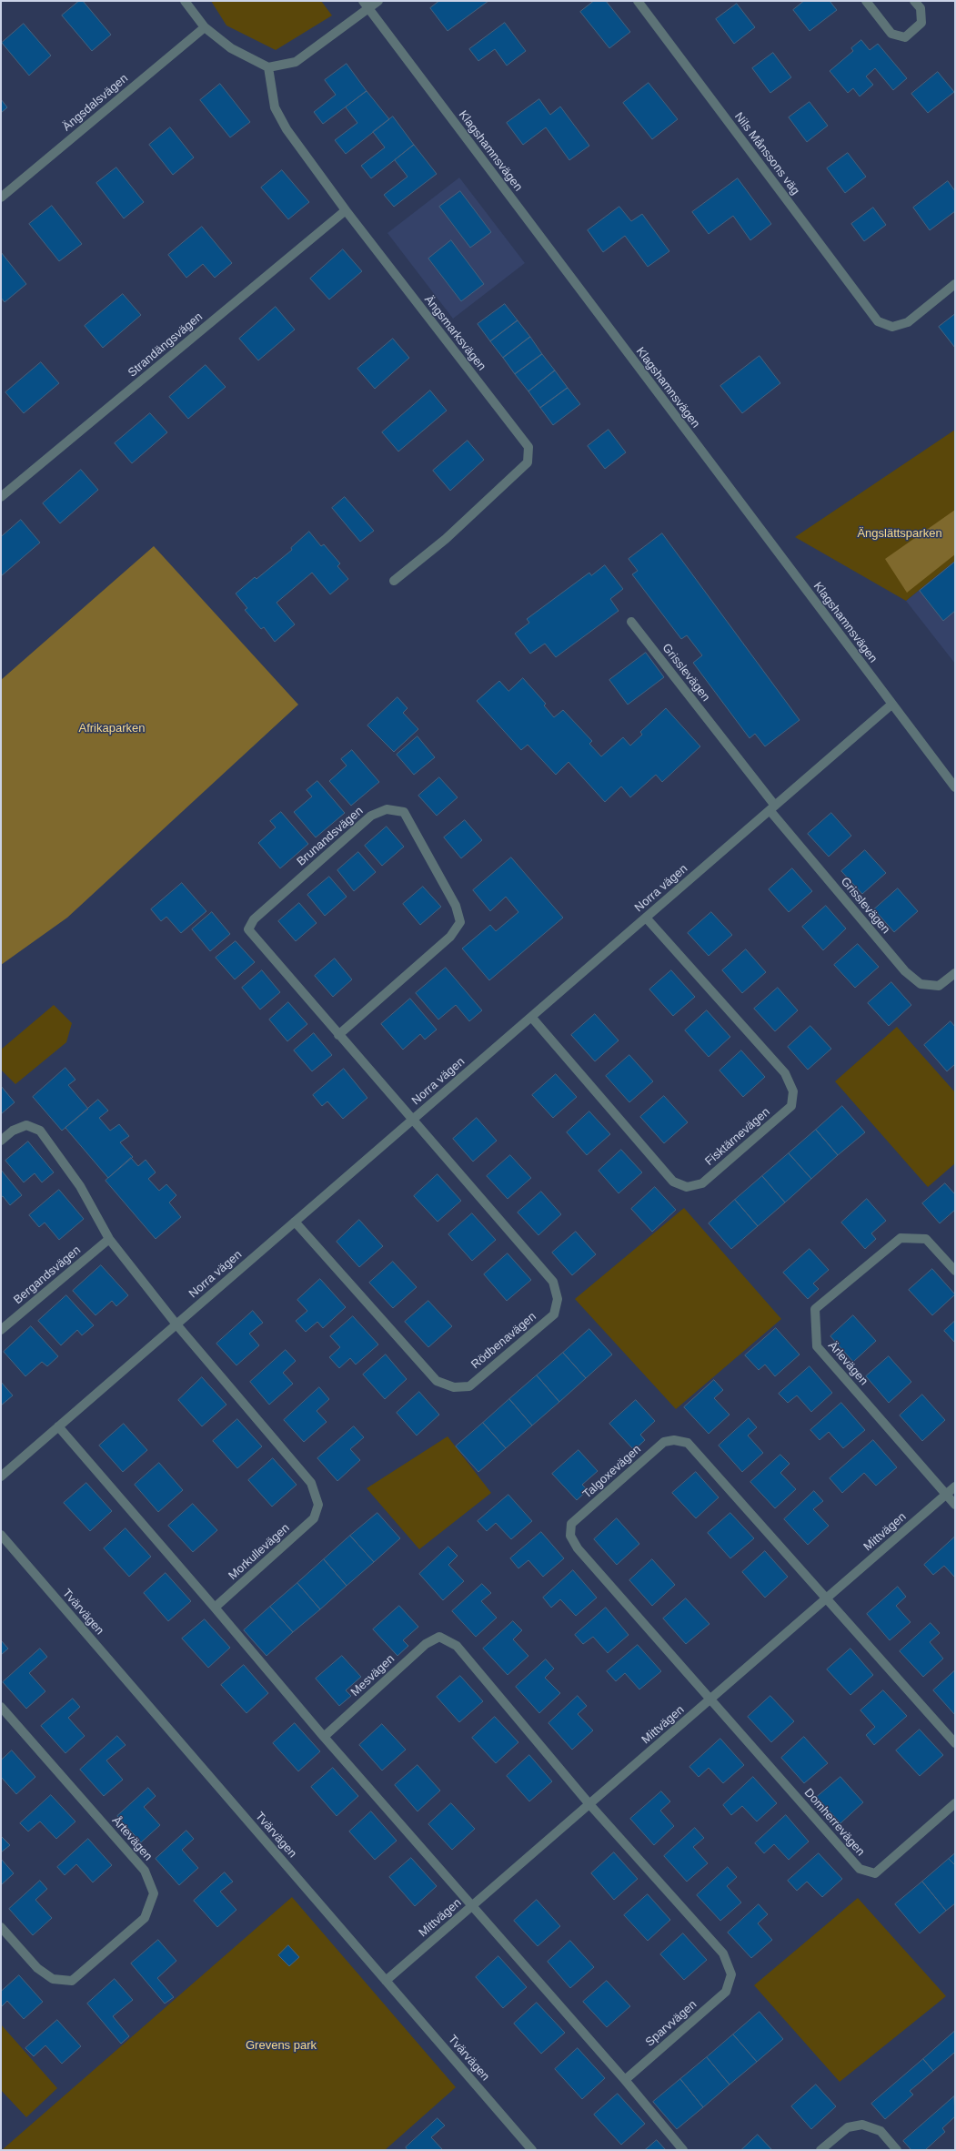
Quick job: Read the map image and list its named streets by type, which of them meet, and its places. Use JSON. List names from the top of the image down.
{
  "streets": {
    "street": [
      "Ängsdalsvägen",
      "Klagshamnsvägen",
      "Nils Månssons väg",
      "Ängsmarksvägen",
      "Strandängsvägen",
      "Grisslevägen",
      "Brunandsvägen",
      "Norra vägen",
      "Fisktärnevägen",
      "Bergandsvägen",
      "Rödbenavägen",
      "Ärlevägen",
      "Talgoxevägen",
      "Mittvägen",
      "Morkullevägen",
      "Tvärvägen",
      "Mesvägen",
      "Domherrevägen",
      "Årtevägen",
      "Sparvvägen"
    ]
  },
  "crossings": [
    ["Klagshamnsvägen", "Norra vägen"],
    ["Ängsmarksvägen", "Strandängsvägen"],
    ["Grisslevägen", "Norra vägen"],
    ["Brunandsvägen", "Norra vägen"],
    ["Brunandsvägen", "Rödbenavägen"],
    ["Norra vägen", "Fisktärnevägen"],
    ["Norra vägen", "Rödbenavägen"],
    ["Norra vägen", "Morkullevägen"],
    ["Ärlevägen", "Mittvägen"],
    ["Talgoxevägen", "Mittvägen"],
    ["Talgoxevägen", "Domherrevägen"],
    ["Mittvägen", "Tvärvägen"],
    ["Mittvägen", "Mesvägen"],
    ["Mittvägen", "Domherrevägen"],
    ["Mittvägen", "Sparvvägen"],
    ["Mesvägen", "Sparvvägen"]
  ],
  "parks": ["Ängslättsparken", "Afrikaparken", "Grevens park"]
}
